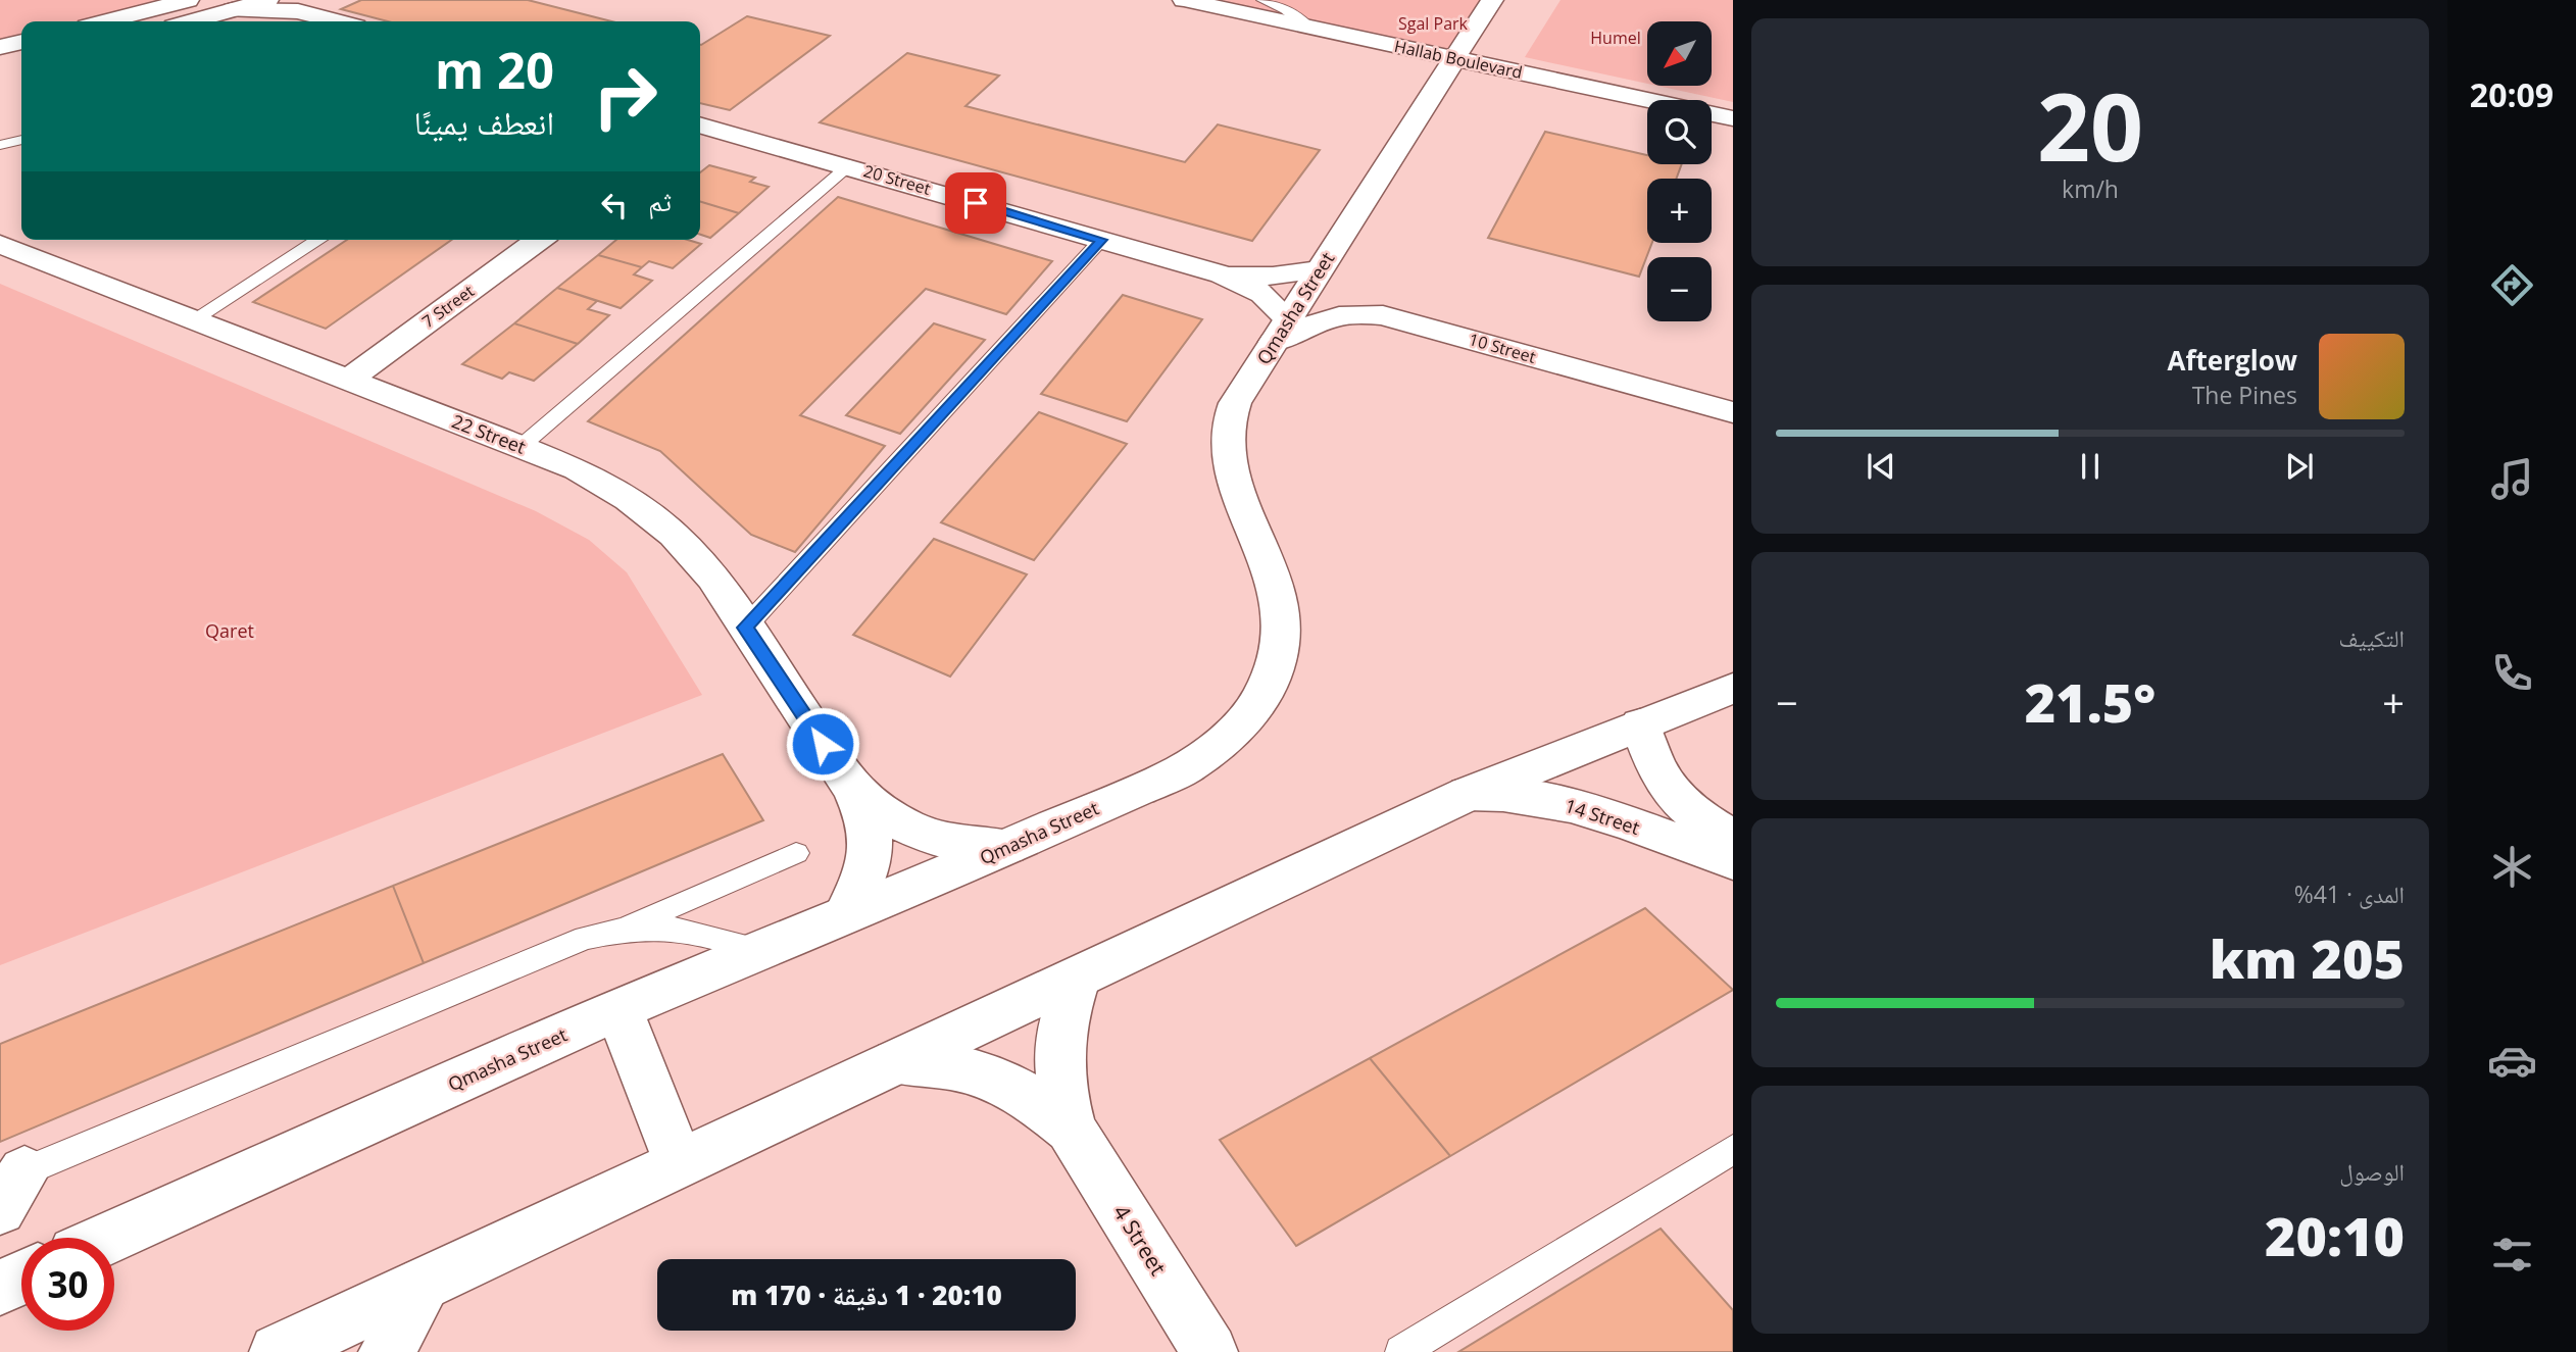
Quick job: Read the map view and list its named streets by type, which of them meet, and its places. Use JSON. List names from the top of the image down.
{
  "streets": {
    "street": [
      "Hallab Boulevard",
      "20 Street",
      "7 Street",
      "Qmasha Street",
      "10 Street",
      "22 Street",
      "14 Street",
      "4 Street"
    ]
  },
  "crossings": [
    ["Hallab Boulevard", "Qmasha Street"],
    ["20 Street", "Qmasha Street"],
    ["20 Street", "10 Street"],
    ["7 Street", "22 Street"],
    ["Qmasha Street", "10 Street"],
    ["Qmasha Street", "22 Street"]
  ],
  "parks": ["Sgal Park", "Humel", "Qaret"],
  "north": "bottom left",
  "page": {
    "tabs": "20:09",
    "tile": [
      ["20", "km/h"],
      "التكييف",
      ["المدى · 41%", "205 km"],
      ["الوصول", "20:10"]
    ],
    "map_buttons": ["+", "−"],
    "turn": ["20 m", "انعطف يمينًا"],
    "then": "ثم",
    "song": ["Afterglow", "The Pines"],
    "heat": ["−", "21.5°", "+"],
    "limit": "30",
    "trip": "20:10 · 1 دقيقة · 170 m"
  }
}
